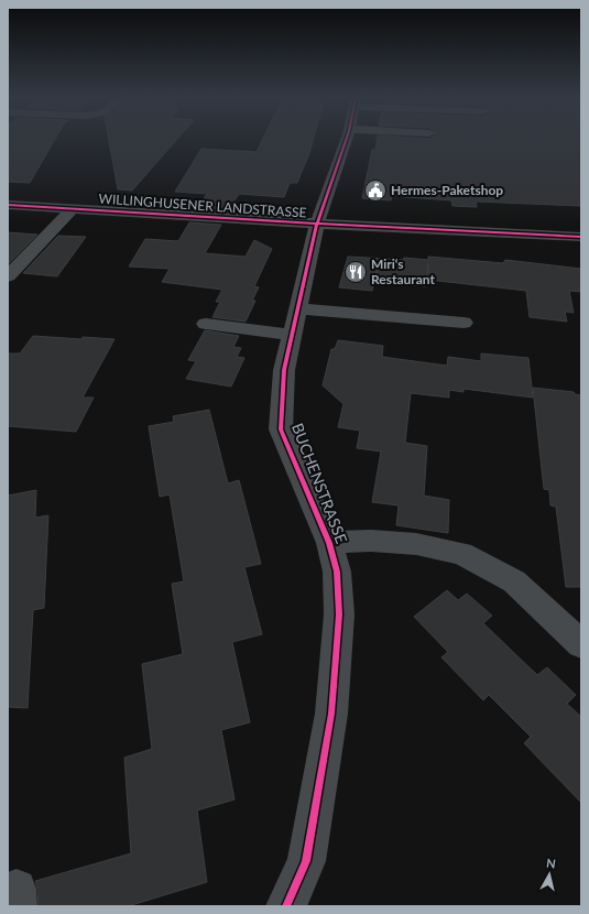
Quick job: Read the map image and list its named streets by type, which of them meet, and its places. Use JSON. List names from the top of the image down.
{
  "streets": {
    "street": ["WILLINGHUSENER LANDSTRASSE", "BUCHENSTRASSE"]
  },
  "crossings": [
    ["WILLINGHUSENER LANDSTRASSE", "BUCHENSTRASSE"]
  ],
  "places": {
    "public building": ["Hermes-Paketshop"],
    "restaurant": ["Miri‘s Restaurant"]
  },
  "north": "top"
}
